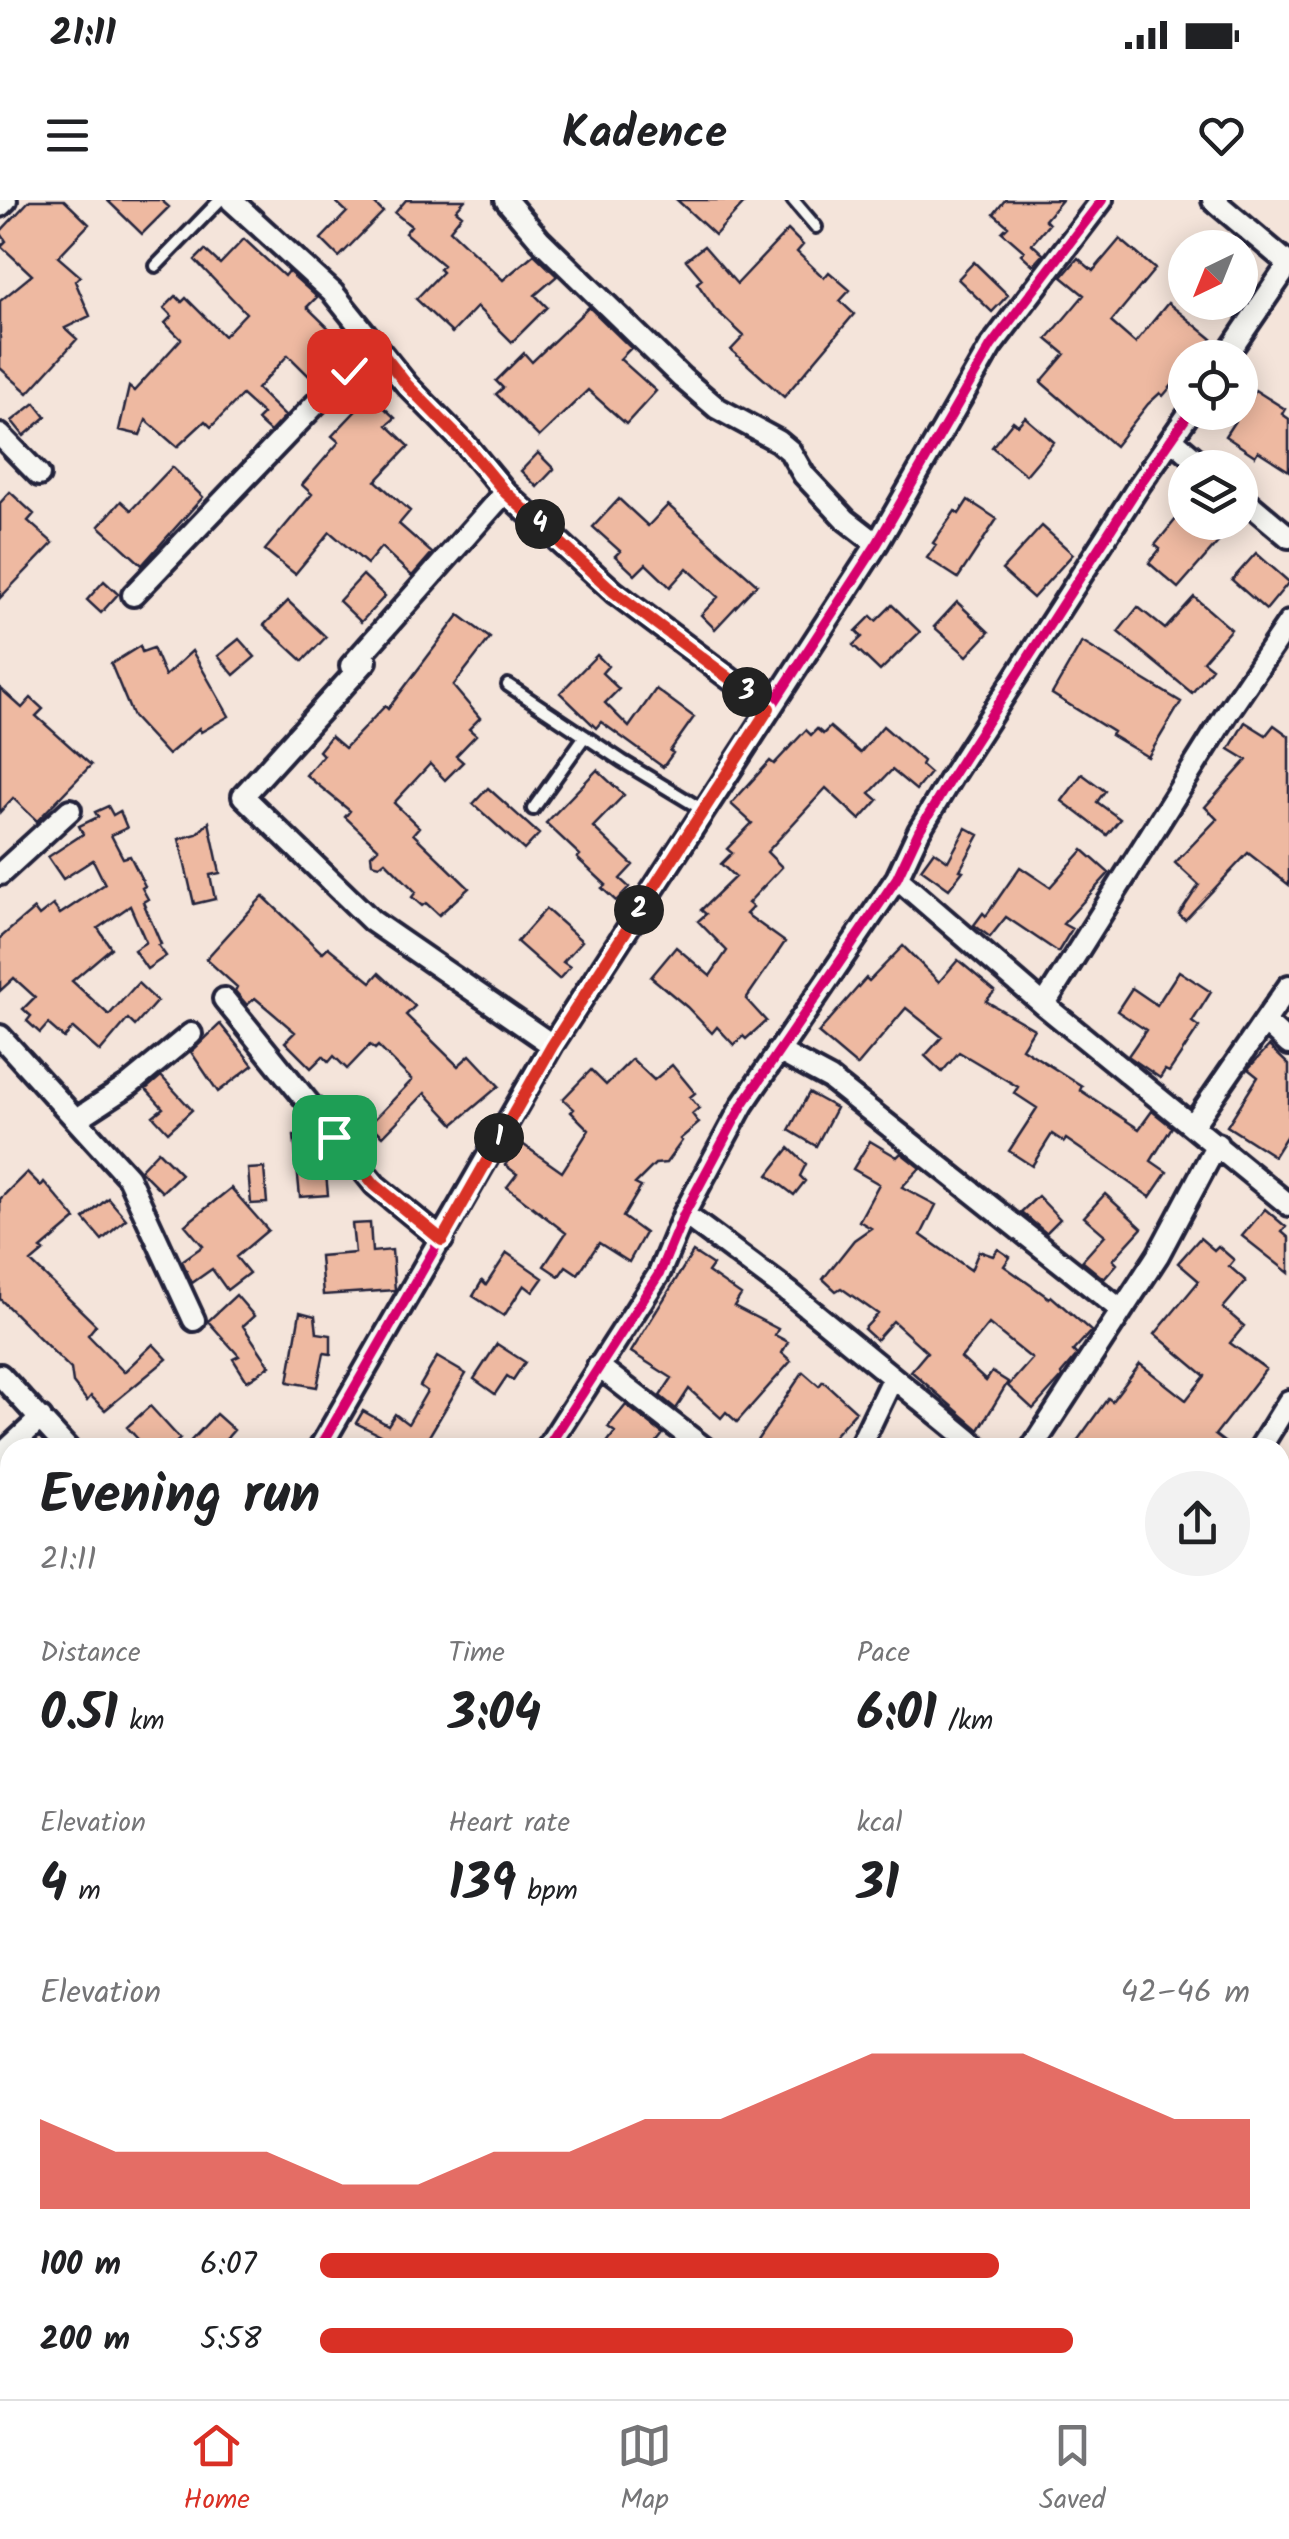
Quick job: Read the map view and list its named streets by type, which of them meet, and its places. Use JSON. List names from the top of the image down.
{
  "north": "bottom left",
  "page": {
    "status": "21:11",
    "header": "Kadence",
    "pins": [
      "4",
      "3",
      "2",
      "1"
    ],
    "heading": ["Evening run", "21:11"],
    "stats": [
      ["Distance", "0.51 km"],
      ["Time", "3:04"],
      ["Pace", "6:01 /km"],
      ["Elevation", "4 m"],
      ["Heart rate", "139 bpm"],
      ["kcal", "31"]
    ],
    "chart": ["Elevation", "42–46 m"],
    "list": [
      {
        "name": "100 m",
        "note": "6:07"
      },
      {
        "name": "200 m",
        "note": "5:58"
      }
    ],
    "tabs": ["Home", "Map", "Saved"]
  }
}
